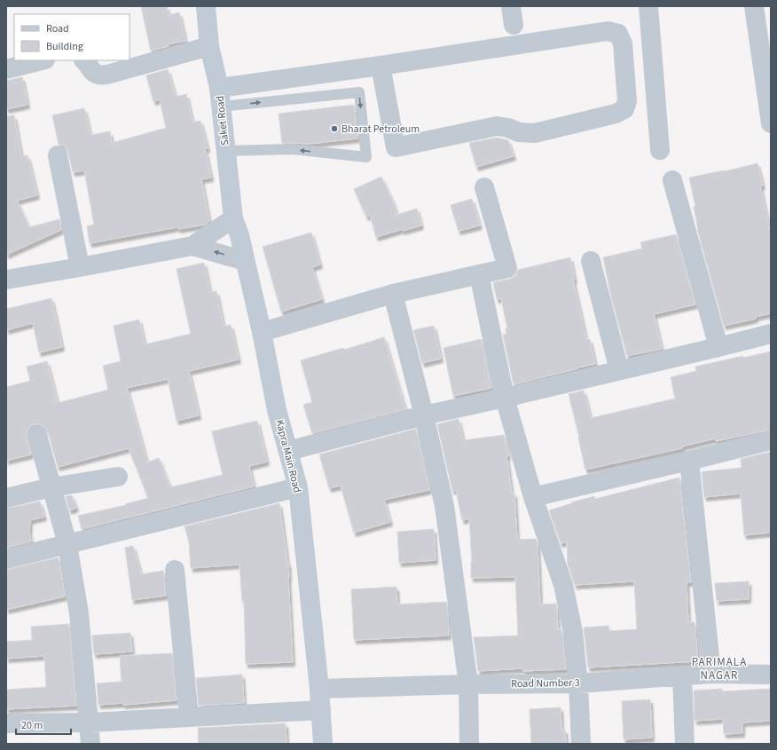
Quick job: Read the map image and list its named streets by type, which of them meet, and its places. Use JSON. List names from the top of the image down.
{
  "streets": {
    "street": ["Saket Road", "Kapra Main Road", "Road Number 3"]
  },
  "crossings": [
    ["Saket Road", "Kapra Main Road"],
    ["Kapra Main Road", "Road Number 3"]
  ],
  "districts": ["PARIMALA NAGAR"],
  "places": ["Bharat Petroleum"],
  "legend": ["Road", "Building"],
  "scale_bar": "20 m"
}
